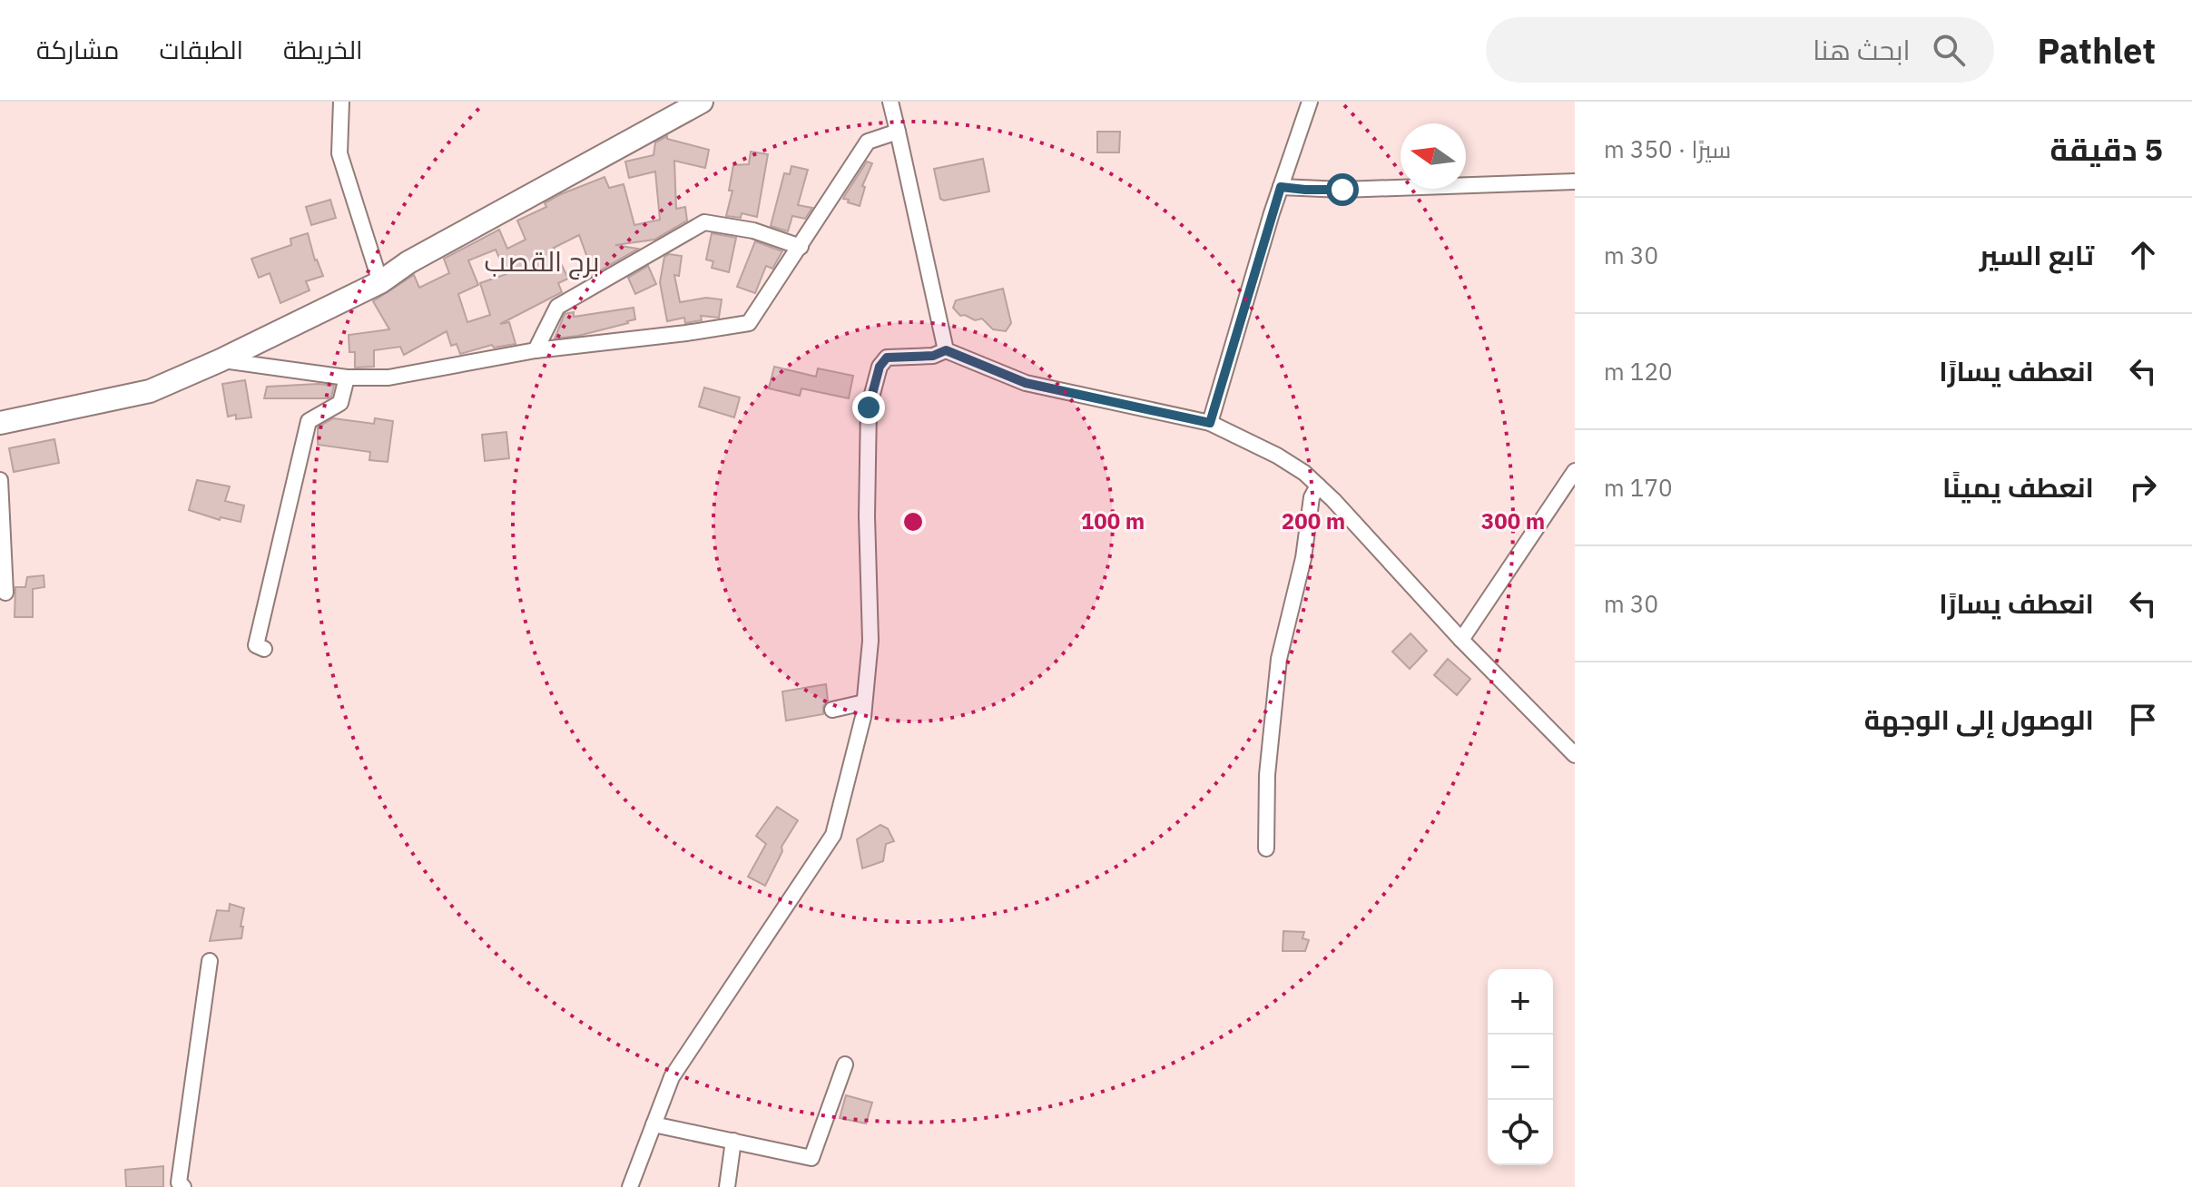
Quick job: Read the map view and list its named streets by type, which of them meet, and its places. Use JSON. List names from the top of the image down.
{
  "districts": ["برج القصب"],
  "north": "left",
  "page": {
    "header": "Pathlet",
    "search": "ابحث هنا",
    "nav": ["الخريطة", "الطبقات", "مشاركة"],
    "heading": ["5 دقيقة", "سيرًا · 350 m"],
    "list": [
      ["تابع السير", "30 m"],
      ["انعطف يسارًا", "120 m"],
      ["انعطف يمينًا", "170 m"],
      ["انعطف يسارًا", "30 m"],
      "الوصول إلى الوجهة"
    ],
    "map_buttons": ["+", "−"]
  },
  "rings": ["100 m", "200 m", "300 m"]
}
